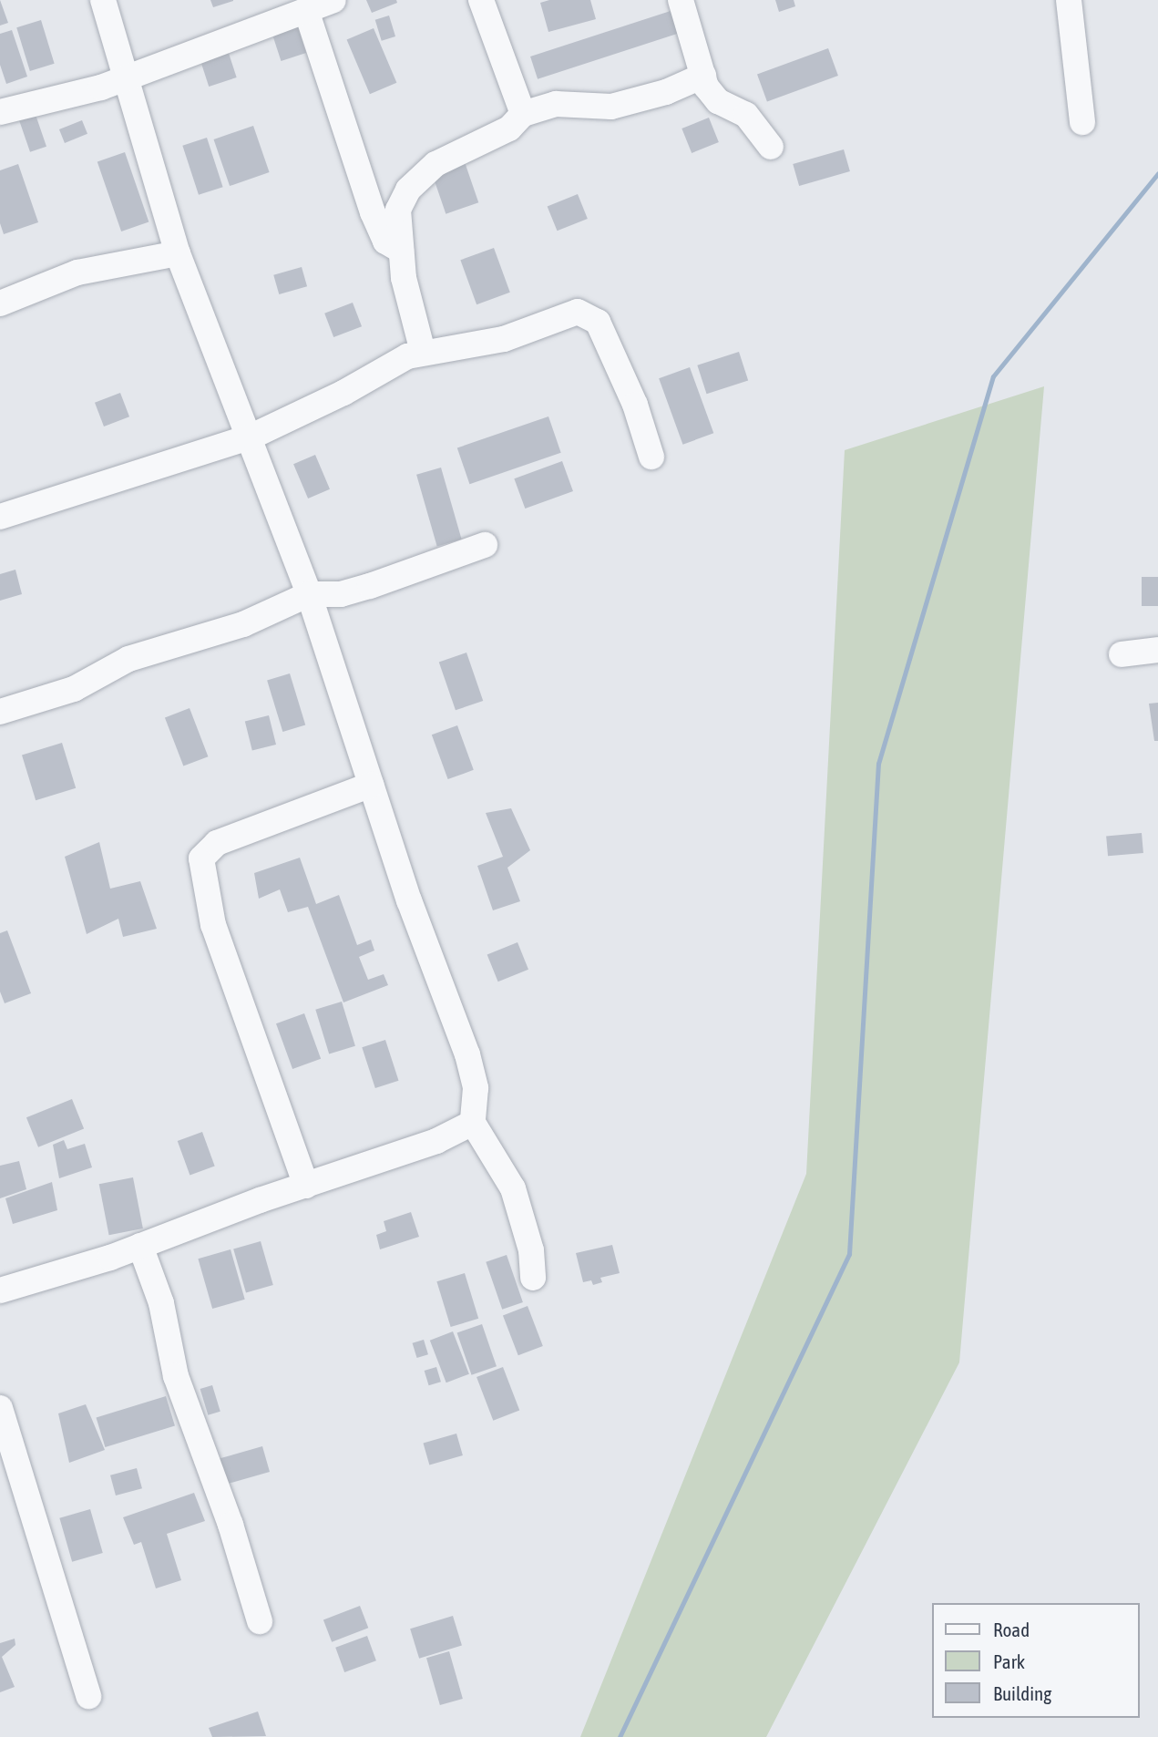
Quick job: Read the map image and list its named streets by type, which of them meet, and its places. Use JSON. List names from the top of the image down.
{
  "legend": ["Road", "Park", "Building"]
}
